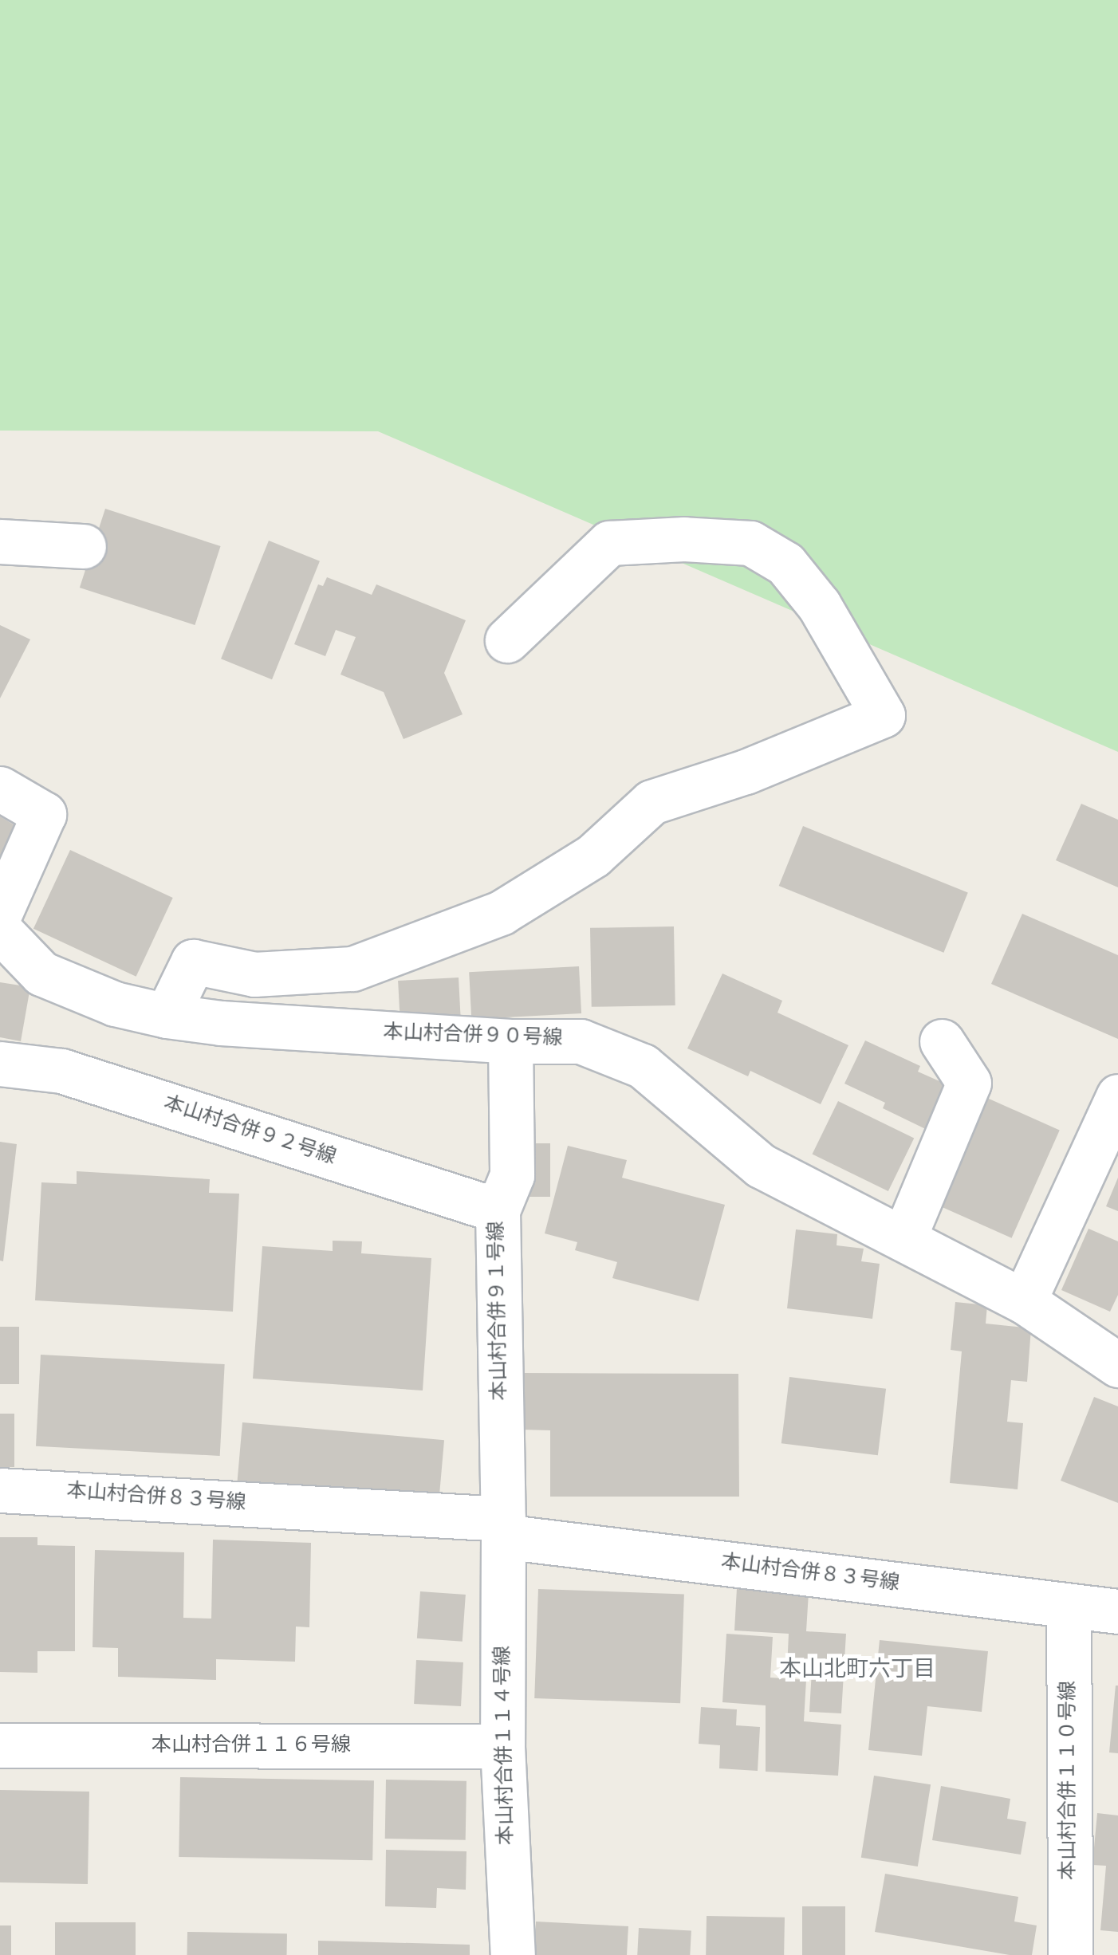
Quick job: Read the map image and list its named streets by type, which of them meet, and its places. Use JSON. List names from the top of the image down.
{
  "streets": {
    "street": [
      "本山村合併９０号線",
      "本山村合併９２号線",
      "本山村合併９１号線",
      "本山村合併８３号線",
      "本山村合併１１４号線",
      "本山村合併１１６号線",
      "本山村合併１１０号線"
    ]
  },
  "crossings": [
    ["本山村合併９０号線", "本山村合併９１号線"],
    ["本山村合併９２号線", "本山村合併９１号線"],
    ["本山村合併９１号線", "本山村合併８３号線"],
    ["本山村合併９１号線", "本山村合併１１４号線"],
    ["本山村合併８３号線", "本山村合併１１４号線"],
    ["本山村合併８３号線", "本山村合併１１０号線"],
    ["本山村合併１１４号線", "本山村合併１１６号線"]
  ],
  "districts": ["本山北町六丁目"]
}
